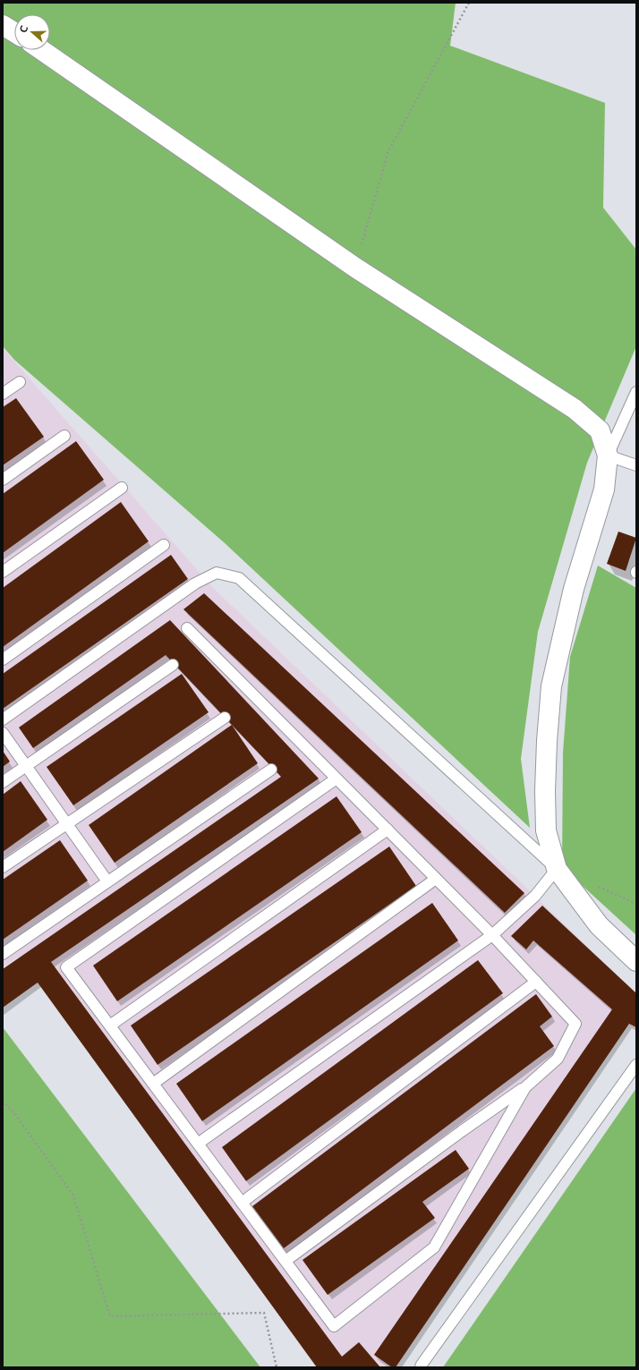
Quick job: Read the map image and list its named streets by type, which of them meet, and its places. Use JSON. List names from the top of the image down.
{
  "north": "left"
}
